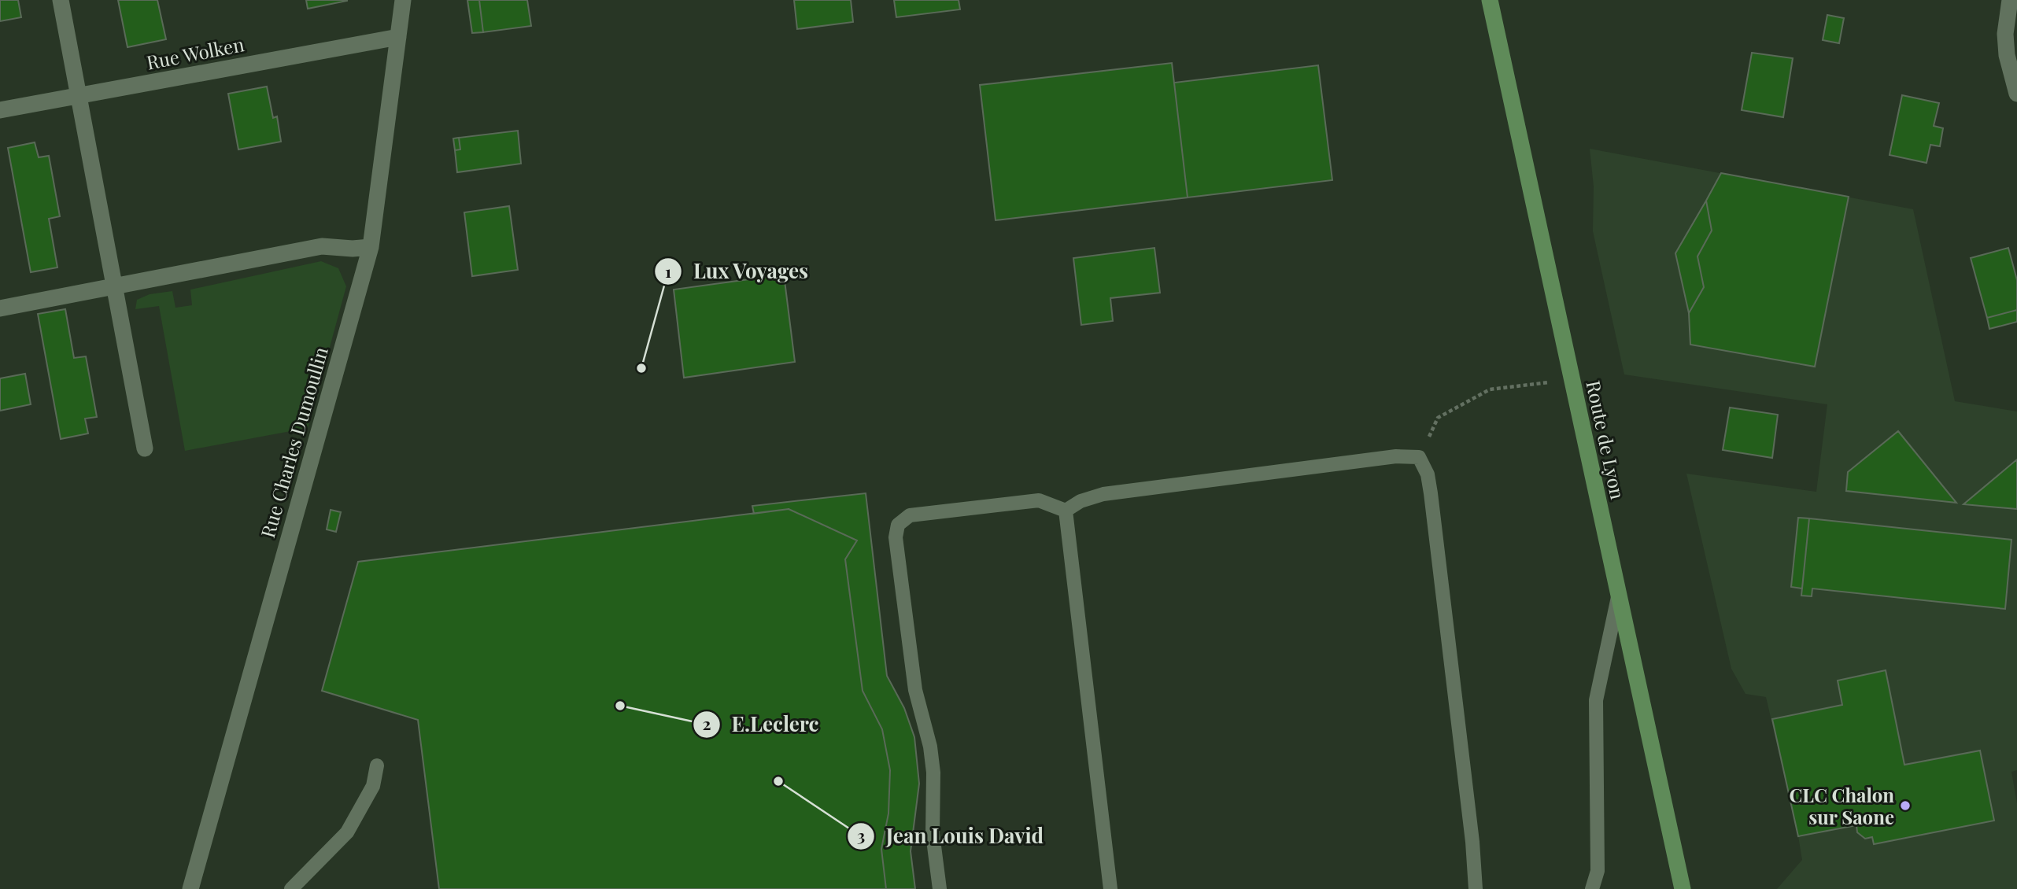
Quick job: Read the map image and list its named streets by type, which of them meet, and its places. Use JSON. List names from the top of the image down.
{
  "streets": {
    "main road": ["Route de Lyon"],
    "street": ["Rue Wolken", "Rue Charles Dumoullin"]
  },
  "crossings": [
    ["Rue Wolken", "Rue Charles Dumoullin"]
  ],
  "places": [
    "Lux Voyages",
    "E.Leclerc",
    "Jean Louis David",
    "CLC Chalon sur Saone"
  ]
}
